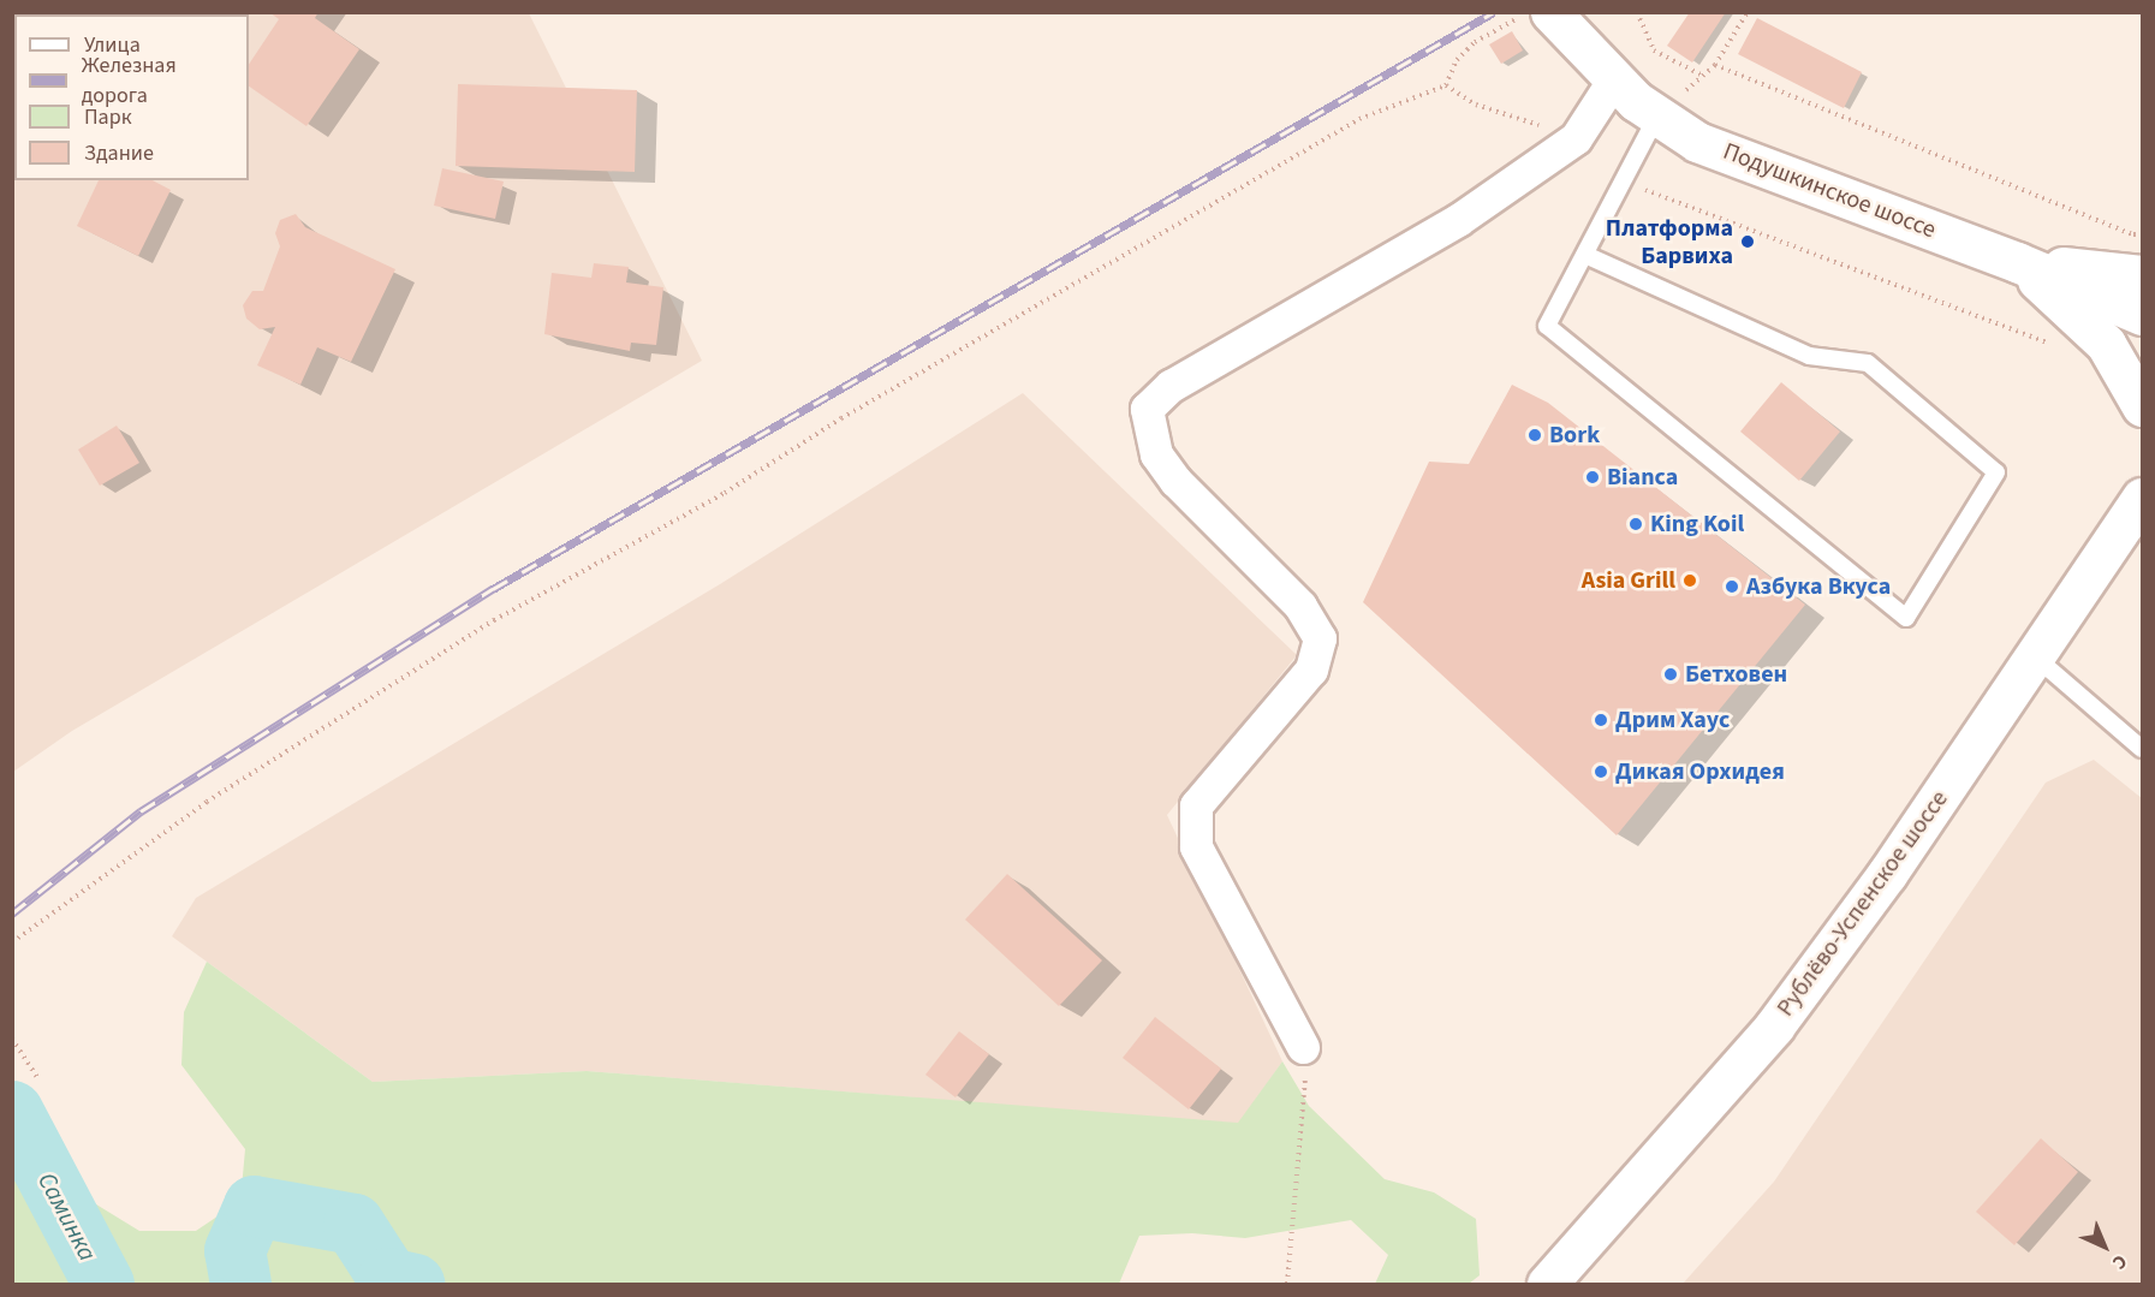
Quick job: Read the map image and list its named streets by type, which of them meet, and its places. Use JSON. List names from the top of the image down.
{
  "streets": {
    "main road": ["Подушкинское шоссе", "Рублёво-Успенское шоссе"]
  },
  "water": ["Саминка"],
  "places": [
    "Платформа Барвиха",
    "Bork",
    "Bianca",
    "King Koil",
    "Asia Grill",
    "Азбука Вкуса",
    "Бетховен",
    "Дрим Хаус",
    "Дикая Орхидея"
  ],
  "legend": [
    "Улица",
    "Железная дорога",
    "Парк",
    "Здание"
  ],
  "north": "bottom right"
}
